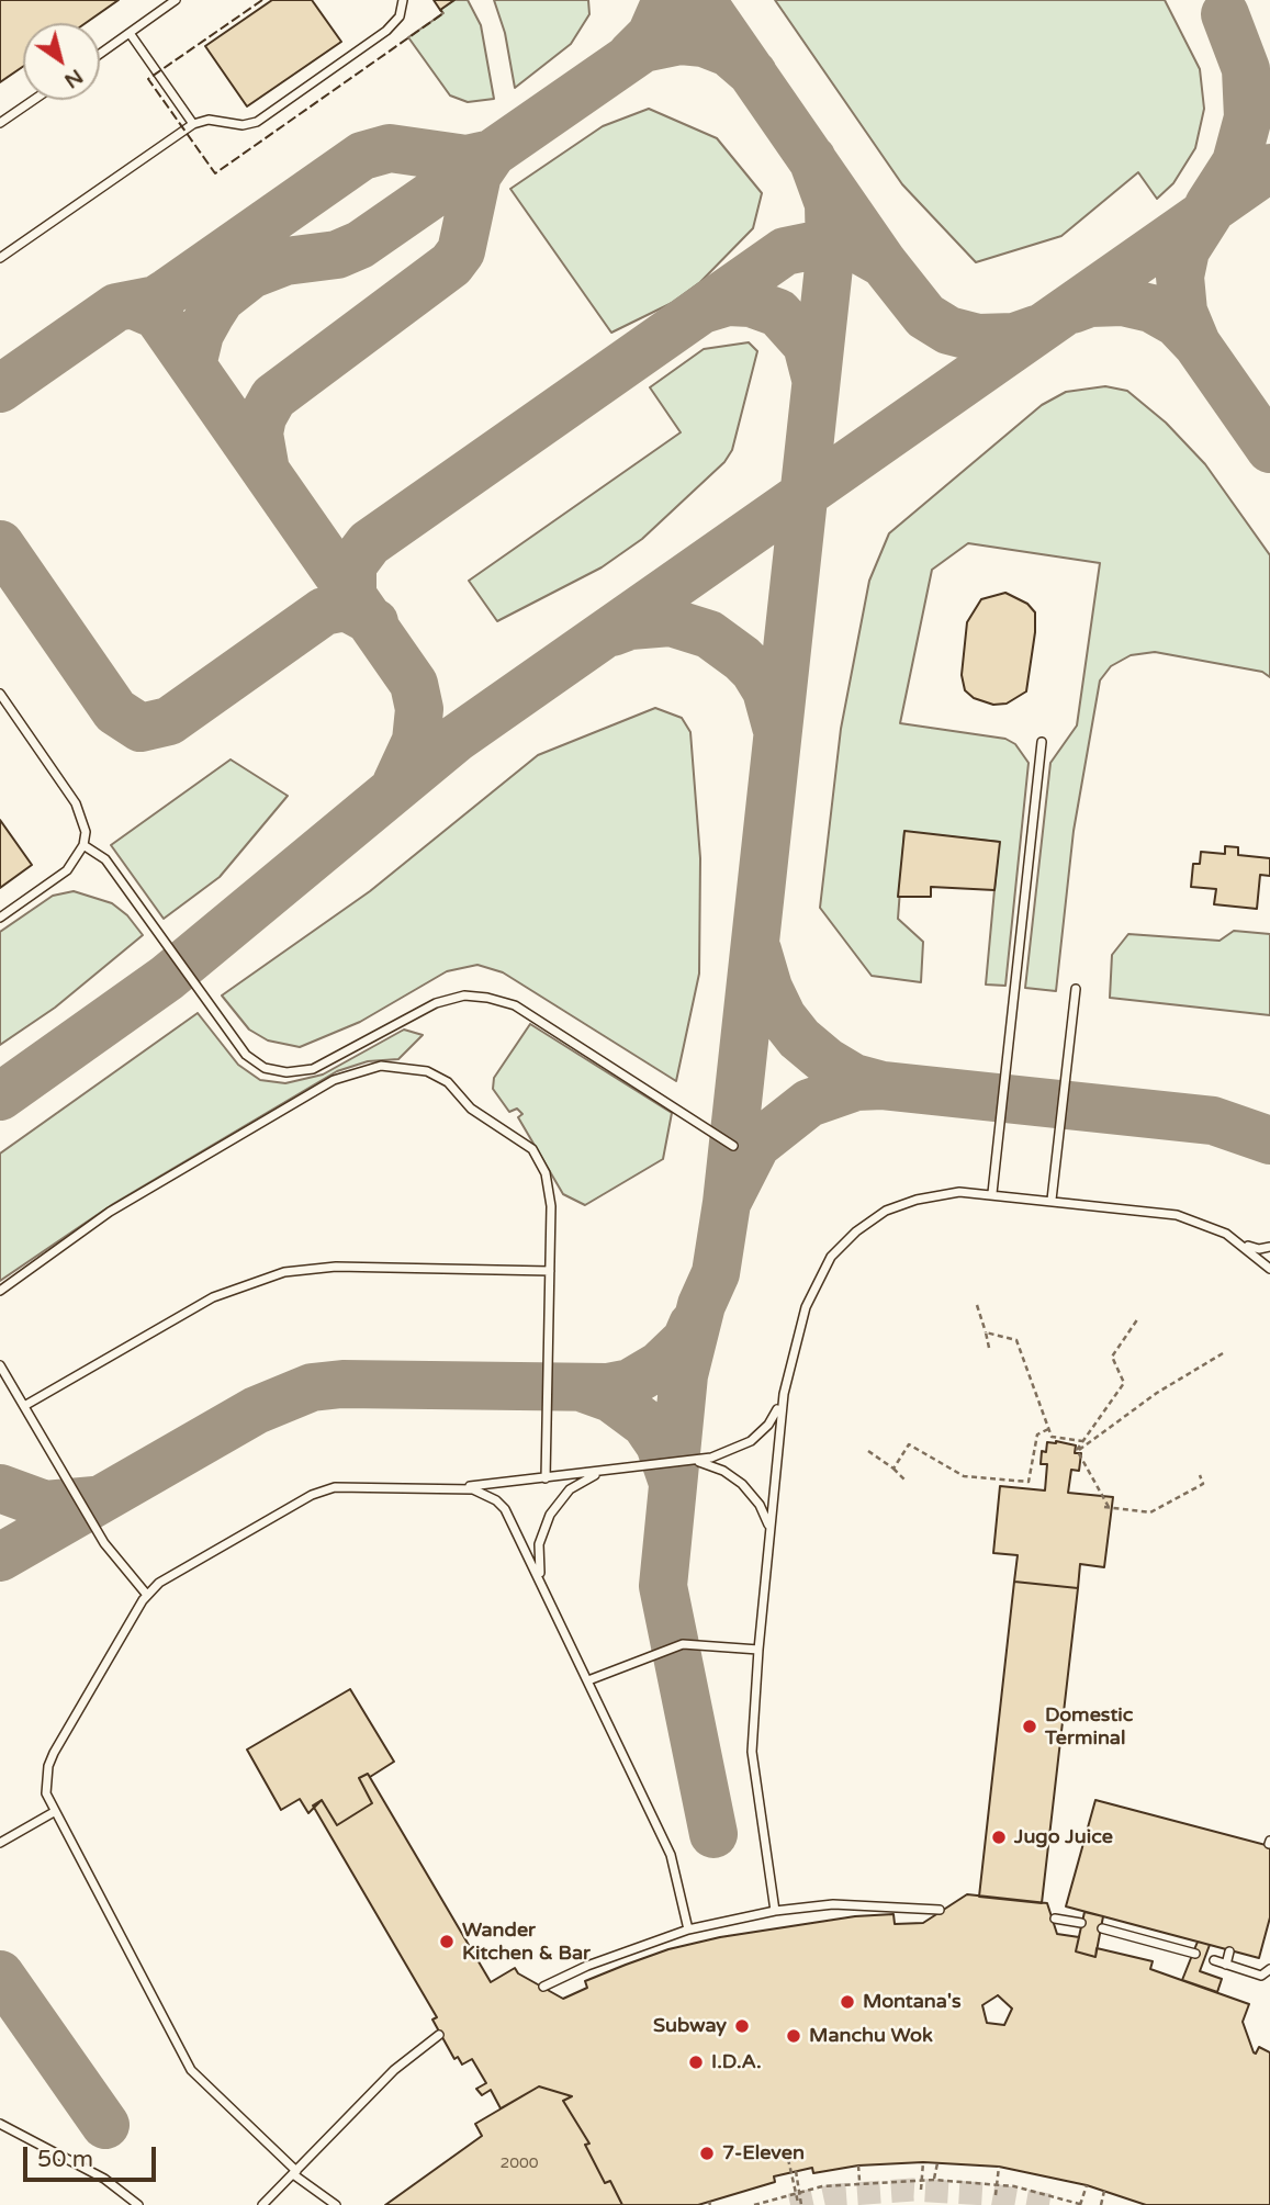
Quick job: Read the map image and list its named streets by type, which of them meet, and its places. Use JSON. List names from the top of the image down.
{
  "places": [
    "Domestic Terminal",
    "Jugo Juice",
    "Wander Kitchen & Bar",
    "Montana's",
    "Subway",
    "Manchu Wok",
    "I.D.A.",
    "7-Eleven"
  ],
  "house_numbers": ["2000"],
  "scale_bar": "50 m",
  "north": "bottom right"
}
